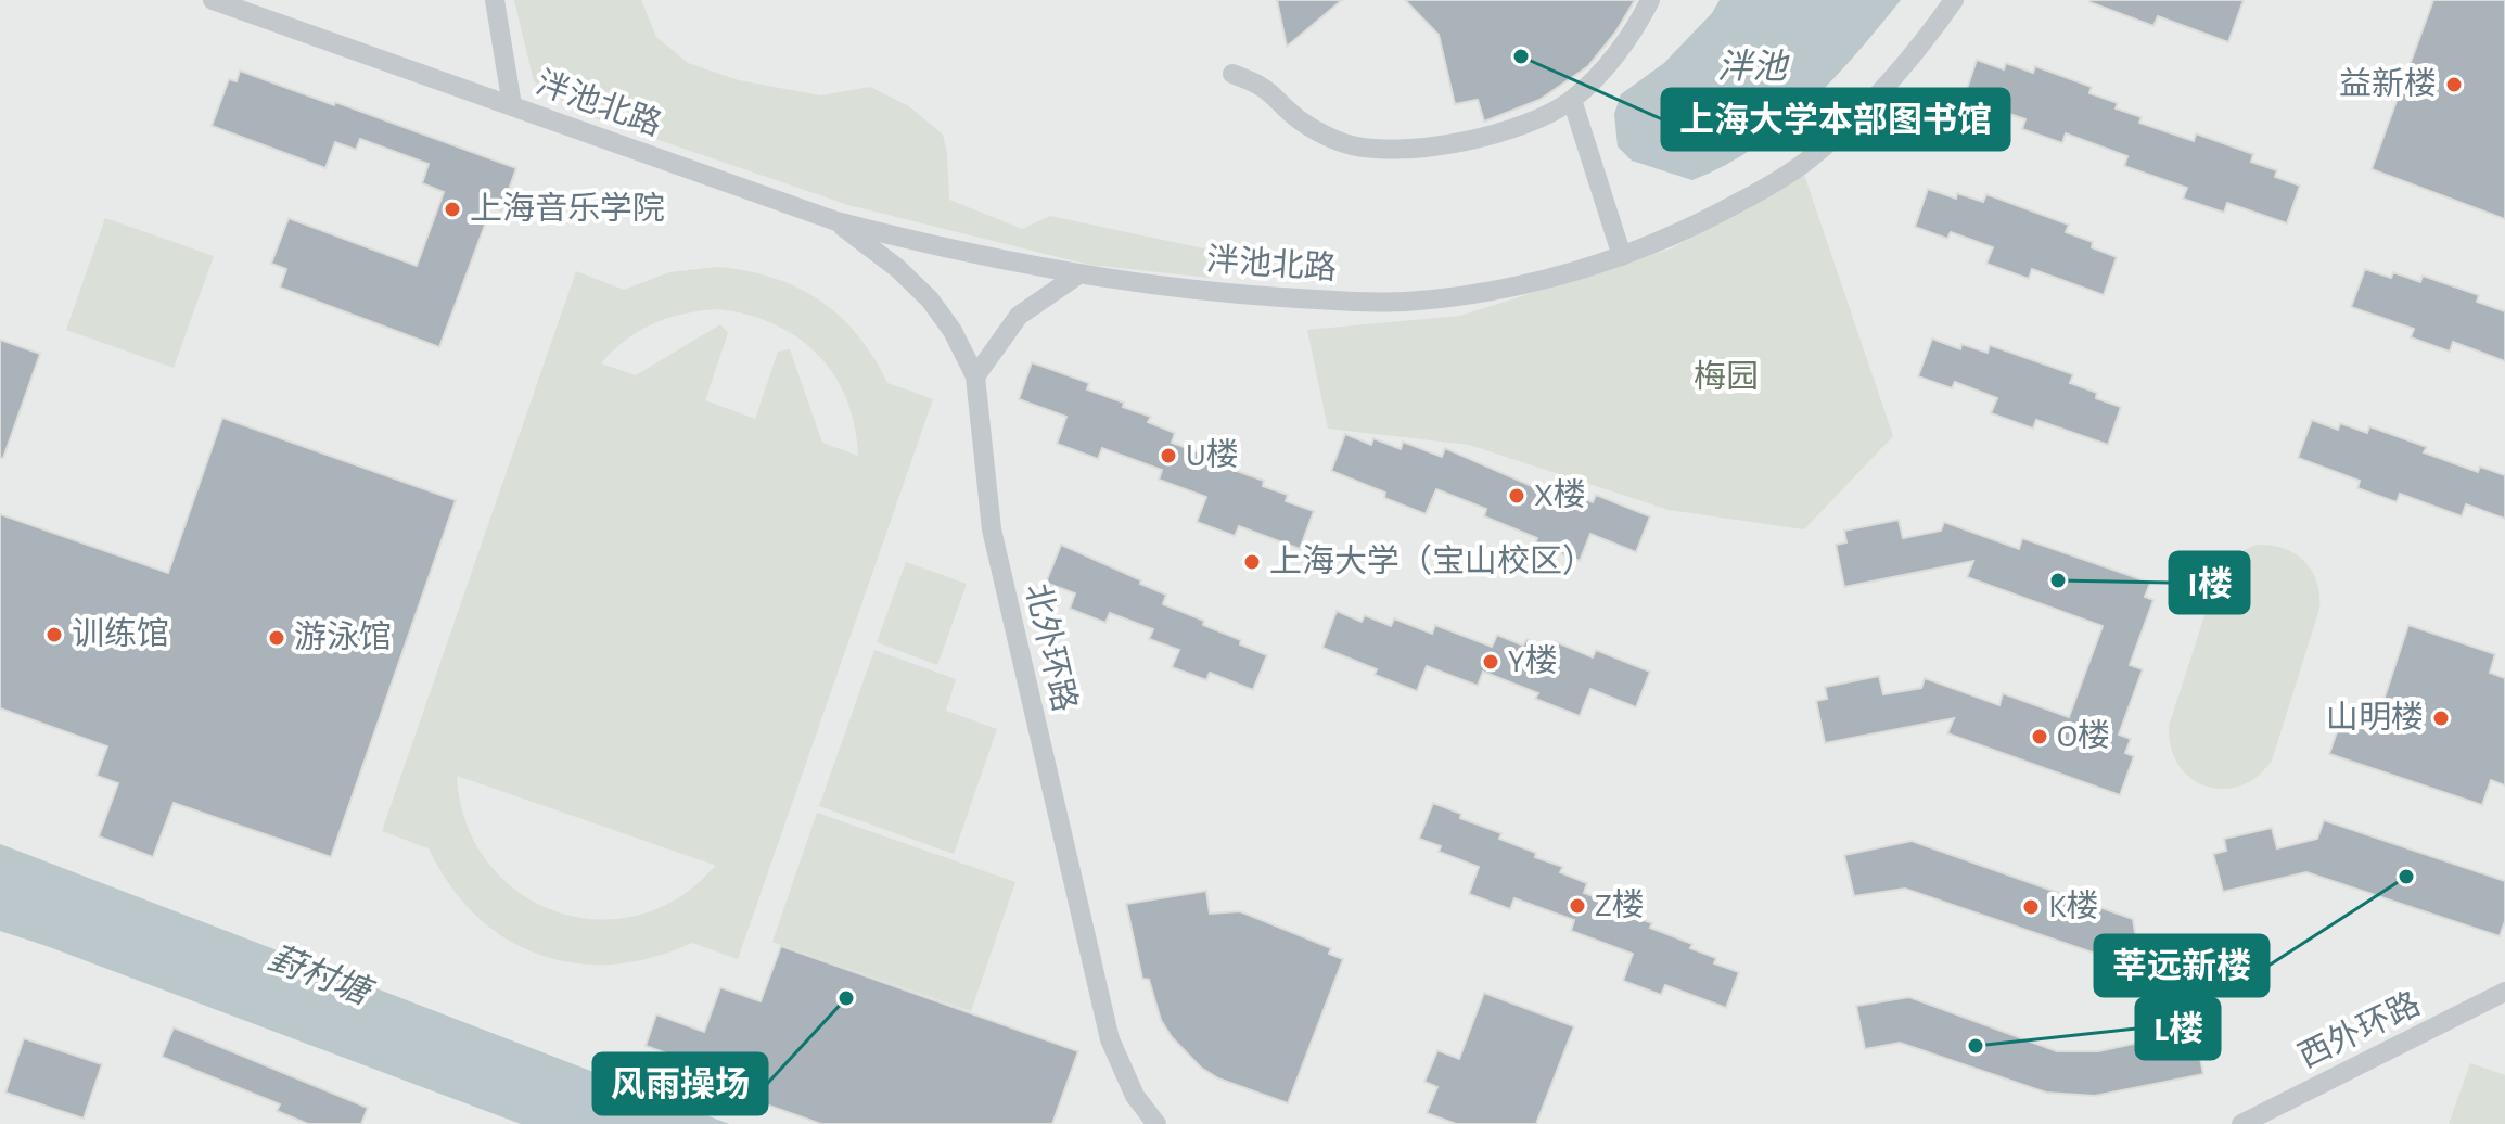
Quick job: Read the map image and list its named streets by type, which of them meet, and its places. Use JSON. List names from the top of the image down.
{
  "streets": {
    "street": ["泮池北路", "北外环路", "西外环路"]
  },
  "crossings": [
    ["泮池北路", "北外环路"]
  ],
  "water": ["泮池", "葑村塘"],
  "parks": ["梅园"],
  "places": [
    "上海大学本部图书馆",
    "益新楼",
    "上海音乐学院",
    "U楼",
    "X楼",
    "上海大学（宝山校区）",
    "I楼",
    "训练馆",
    "游泳馆",
    "Y楼",
    "山明楼",
    "O楼",
    "莘远新楼",
    "Z楼",
    "K楼",
    "风雨操场",
    "L楼"
  ]
}
